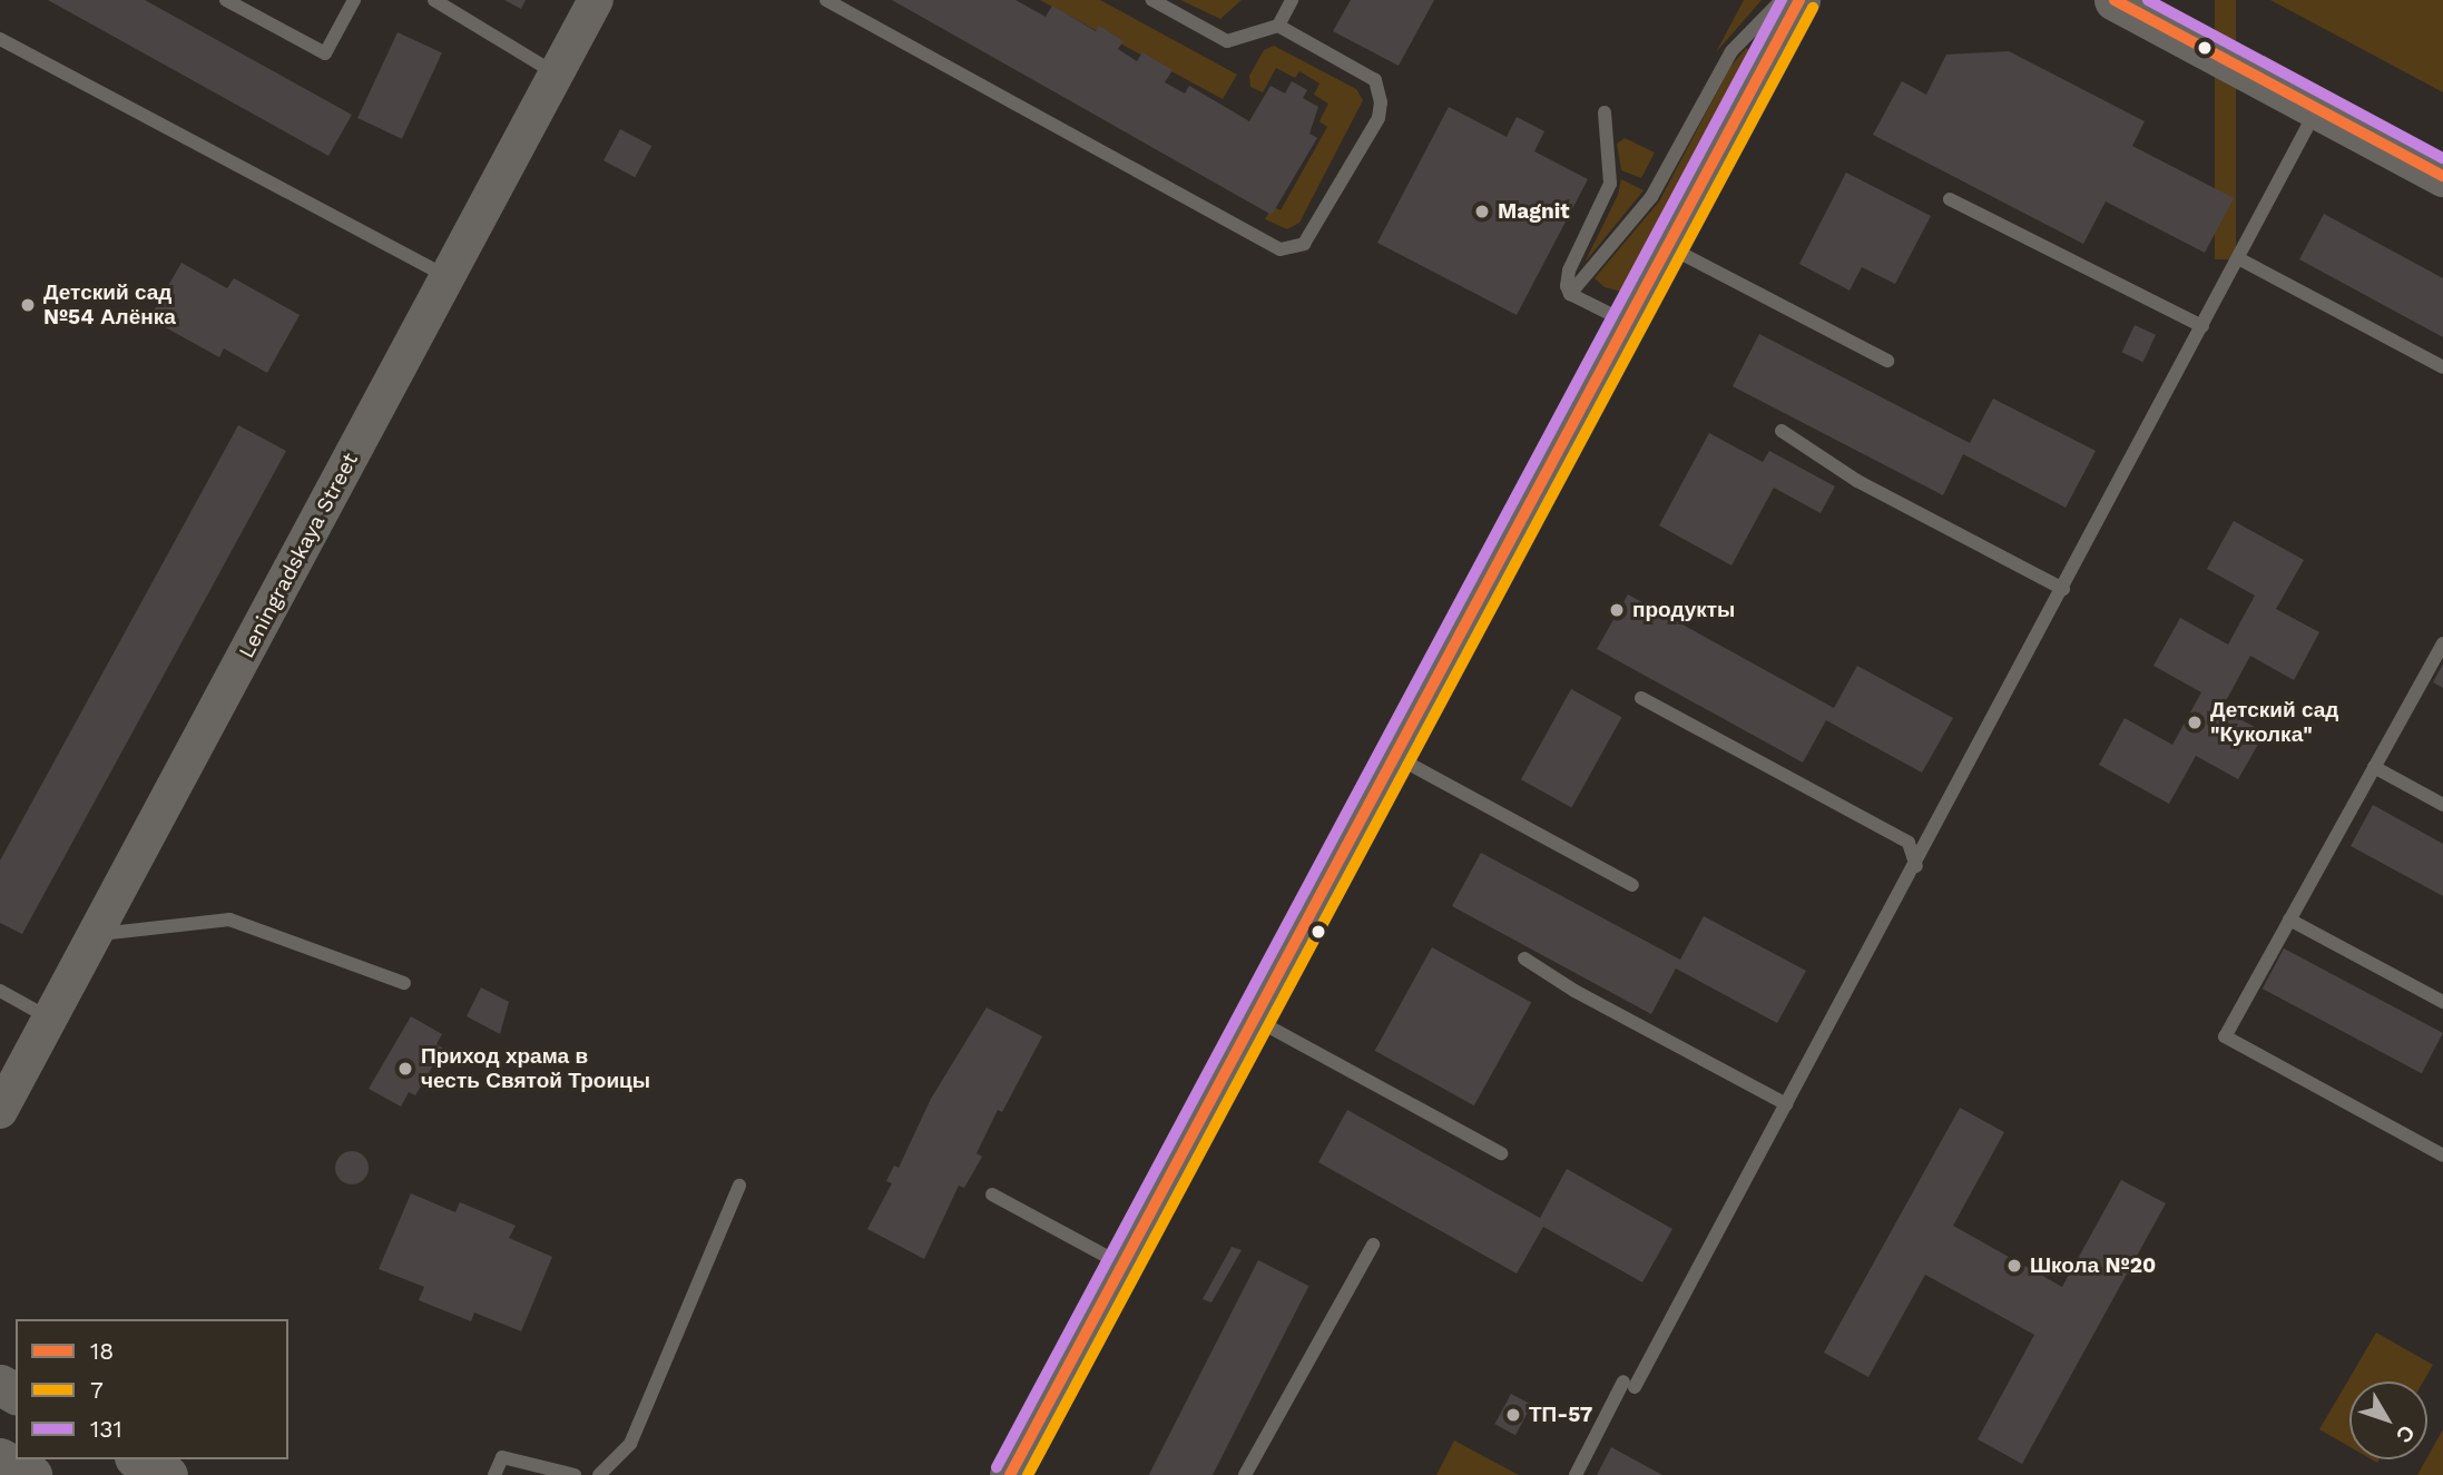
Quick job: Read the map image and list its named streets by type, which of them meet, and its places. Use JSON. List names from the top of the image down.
{
  "streets": {
    "street": ["Leningradskaya Street"]
  },
  "places": [
    "Magnit",
    "Детский сад №54 Алёнка",
    "продукты",
    "Детский сад \"Куколка\"",
    "Приход храма в честь Святой Троицы",
    "Школа №20",
    "ТП-57"
  ],
  "lines": ["transit line 18", "transit line 131", "transit line 7"],
  "legend": ["18", "7", "131"],
  "north": "bottom right"
}
